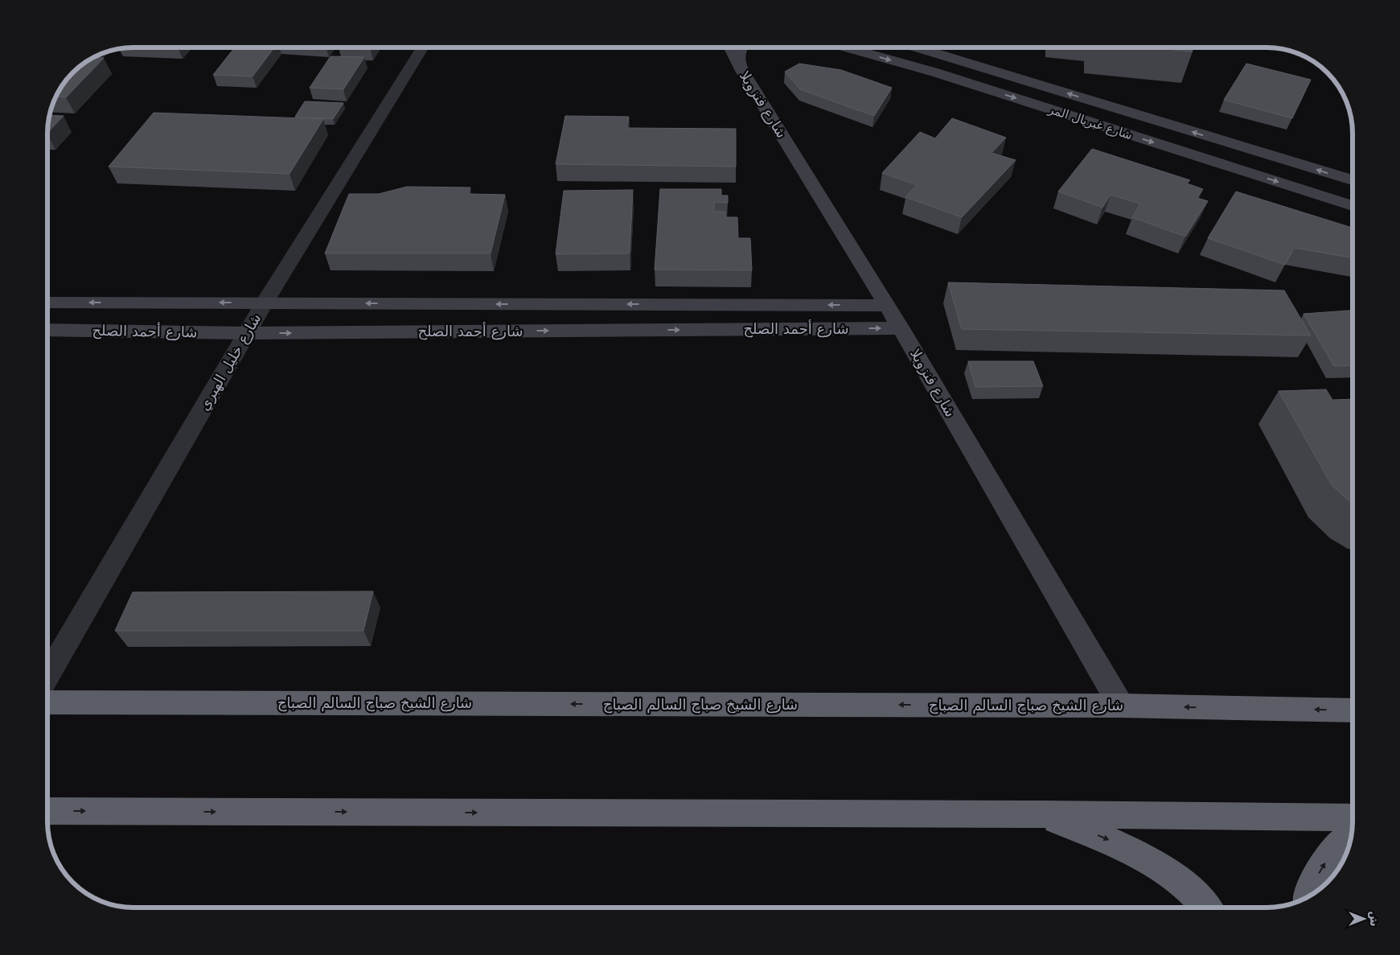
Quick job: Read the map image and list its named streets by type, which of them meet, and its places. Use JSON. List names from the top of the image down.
{
  "streets": {
    "highway": ["شارع الشيخ صباح السالم الصباح"],
    "street": [
      "شارع فنزويلا",
      "شارع غبريال المر",
      "شارع أحمد الصلح",
      "شارع خليل الهبري"
    ]
  },
  "crossings": [
    ["شارع فنزويلا", "شارع أحمد الصلح"],
    ["شارع فنزويلا", "شارع الشيخ صباح السالم الصباح"],
    ["شارع أحمد الصلح", "شارع خليل الهبري"]
  ],
  "north": "right"
}
